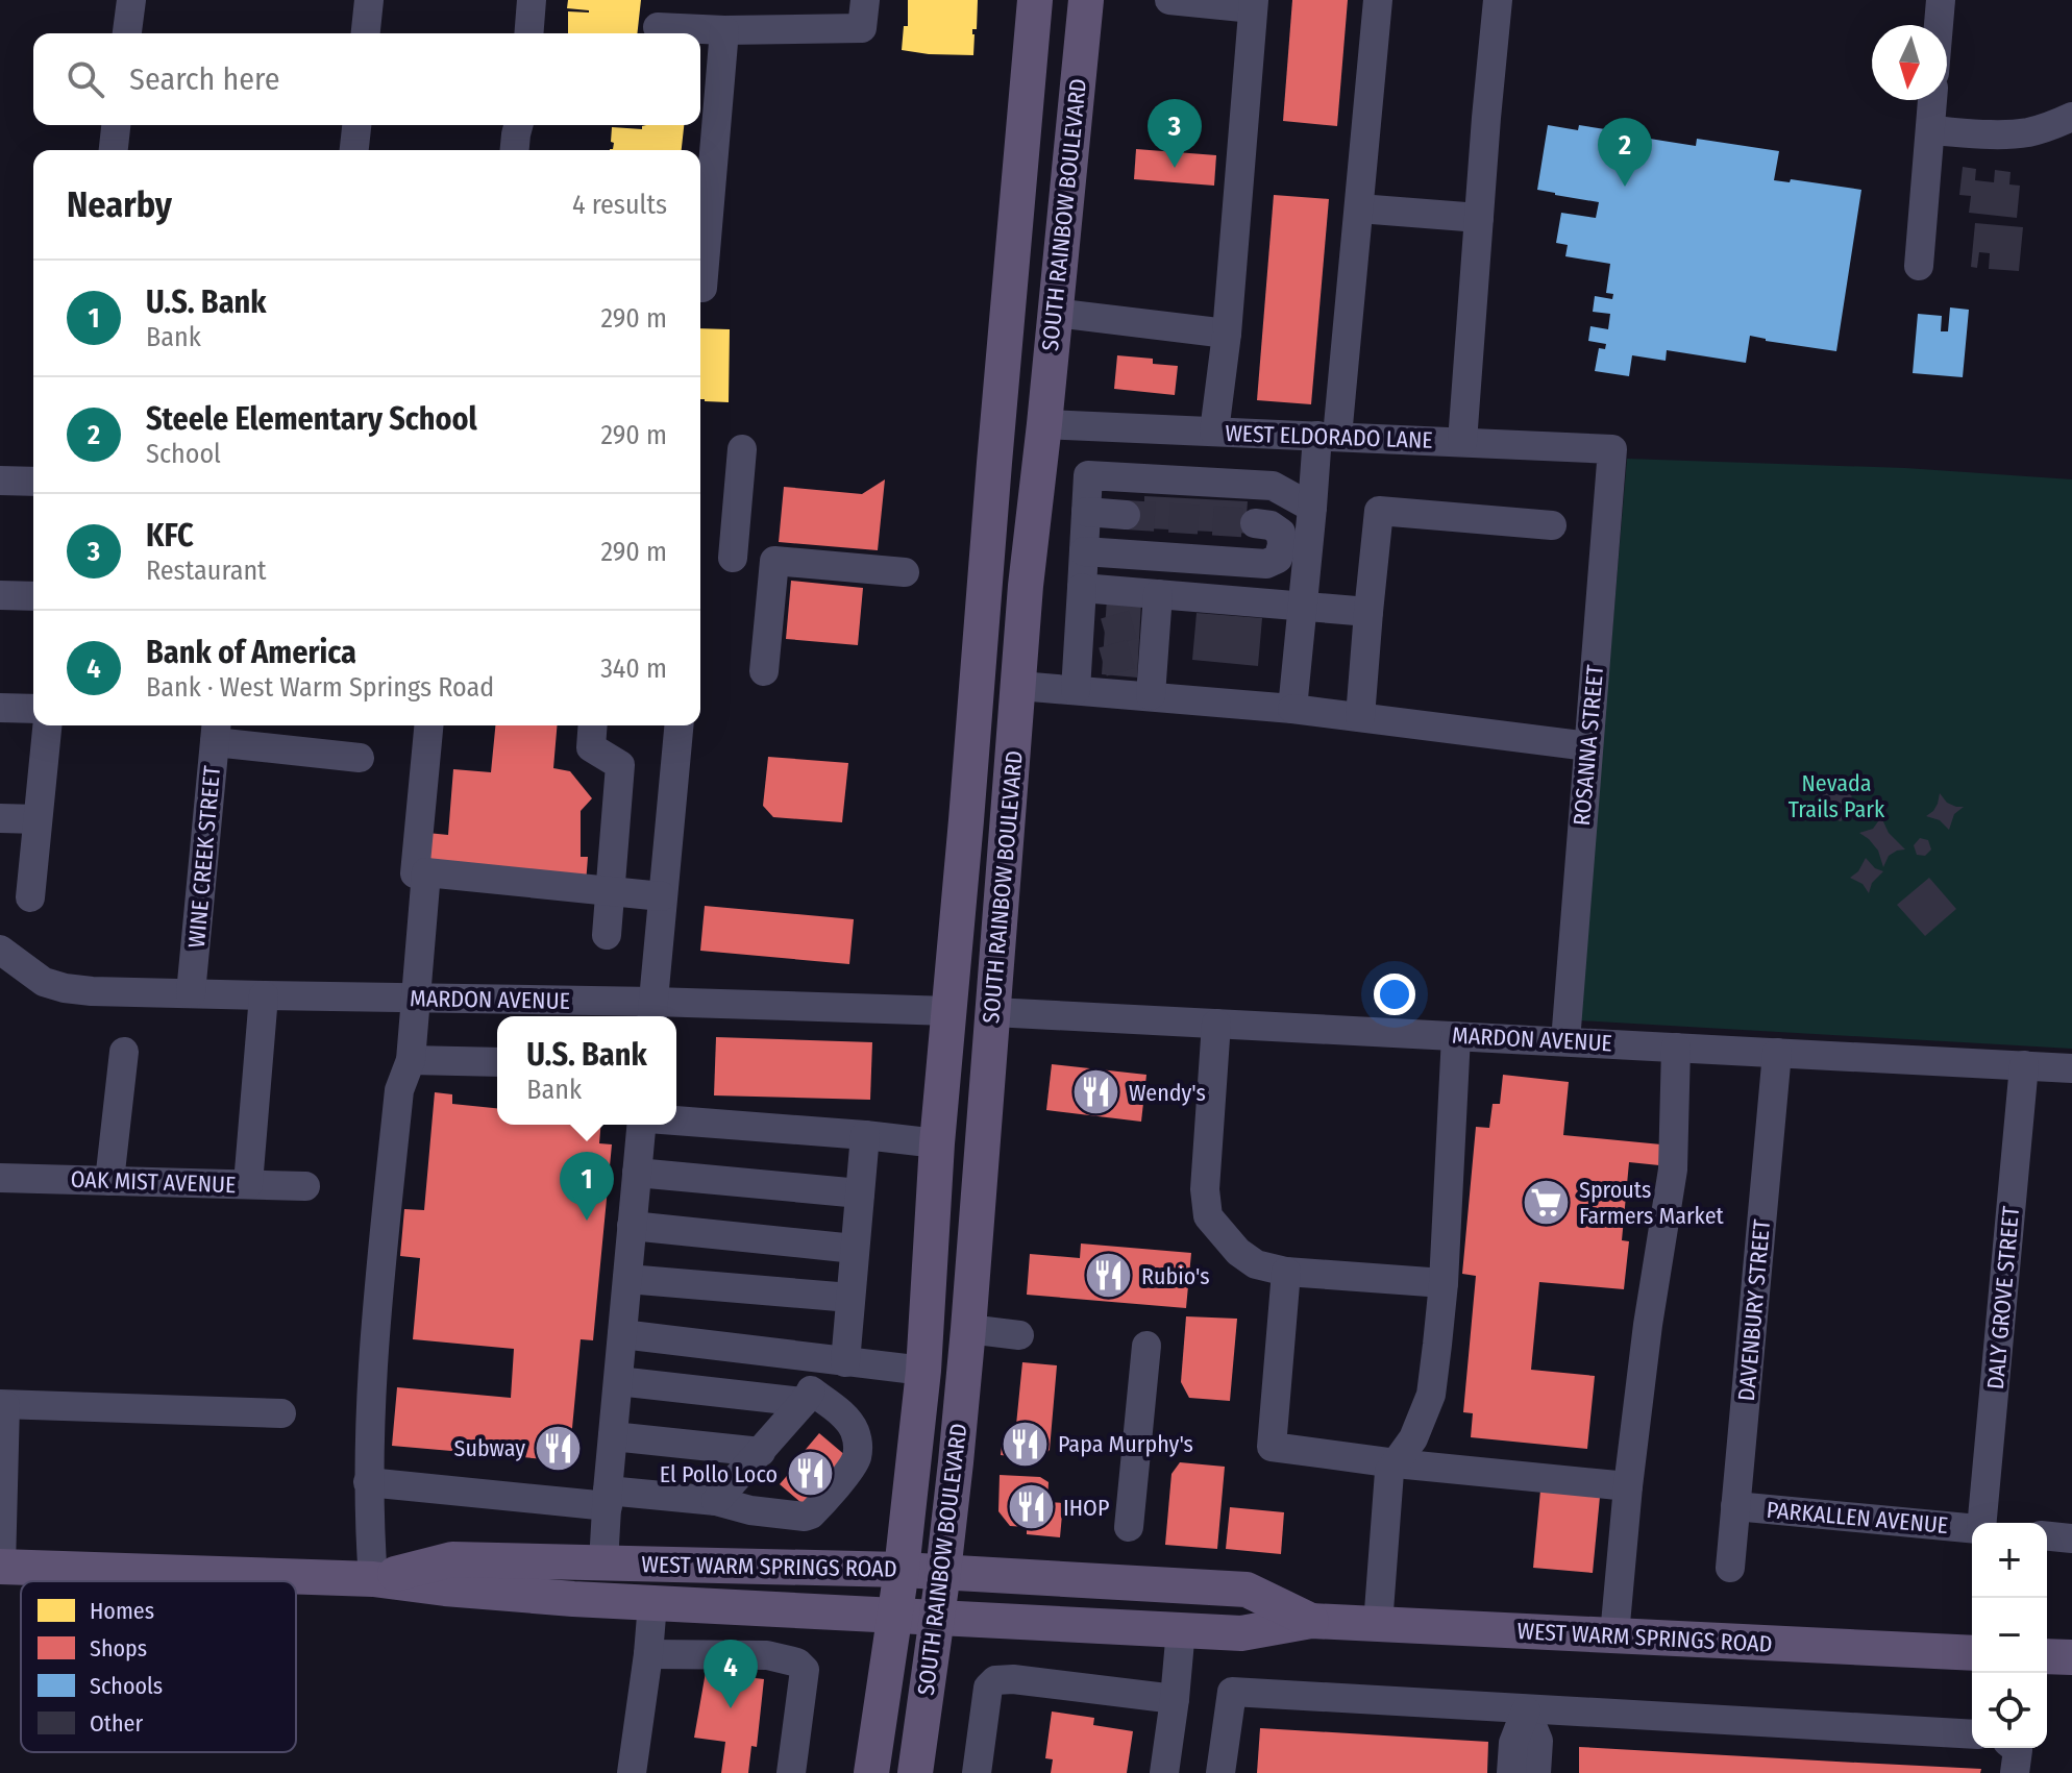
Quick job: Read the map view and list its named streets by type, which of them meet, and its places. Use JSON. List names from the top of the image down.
{
  "streets": {
    "main road": ["SOUTH RAINBOW BOULEVARD", "WEST WARM SPRINGS ROAD"],
    "street": [
      "WEST ELDORADO LANE",
      "ROSANNA STREET",
      "WINE CREEK STREET",
      "MARDON AVENUE",
      "OAK MIST AVENUE",
      "DALY GROVE STREET",
      "DAVENBURY STREET",
      "PARKALLEN AVENUE"
    ]
  },
  "crossings": [
    ["SOUTH RAINBOW BOULEVARD", "WEST ELDORADO LANE"],
    ["SOUTH RAINBOW BOULEVARD", "MARDON AVENUE"],
    ["SOUTH RAINBOW BOULEVARD", "WEST WARM SPRINGS ROAD"],
    ["WEST ELDORADO LANE", "ROSANNA STREET"],
    ["ROSANNA STREET", "MARDON AVENUE"],
    ["WINE CREEK STREET", "MARDON AVENUE"],
    ["MARDON AVENUE", "DALY GROVE STREET"],
    ["MARDON AVENUE", "DAVENBURY STREET"],
    ["DAVENBURY STREET", "PARKALLEN AVENUE"]
  ],
  "parks": ["Nevada Trails Park"],
  "places": {
    "restaurant": [
      "Wendy's",
      "Rubio's",
      "Papa Murphy's",
      "Subway",
      "El Pollo Loco",
      "IHOP"
    ],
    "supermarket": ["Sprouts Farmers Market"]
  },
  "legend": [
    "Homes",
    "Shops",
    "Schools",
    "Other"
  ],
  "north": "bottom",
  "page": {
    "search": "Search here",
    "pins": [
      "3",
      "2",
      "1",
      "4"
    ],
    "heading": ["Nearby", "4 results"],
    "list": [
      {
        "mark": "1",
        "name": "U.S. Bank",
        "note": "Bank",
        "value": "290 m"
      },
      {
        "mark": "2",
        "name": "Steele Elementary School",
        "note": "School",
        "value": "290 m"
      },
      {
        "mark": "3",
        "name": "KFC",
        "note": "Restaurant",
        "value": "290 m"
      },
      {
        "mark": "4",
        "name": "Bank of America",
        "note": "Bank · West Warm Springs Road",
        "value": "340 m"
      }
    ],
    "popup": ["U.S. Bank", "Bank"],
    "map_buttons": ["+", "−"]
  }
}
